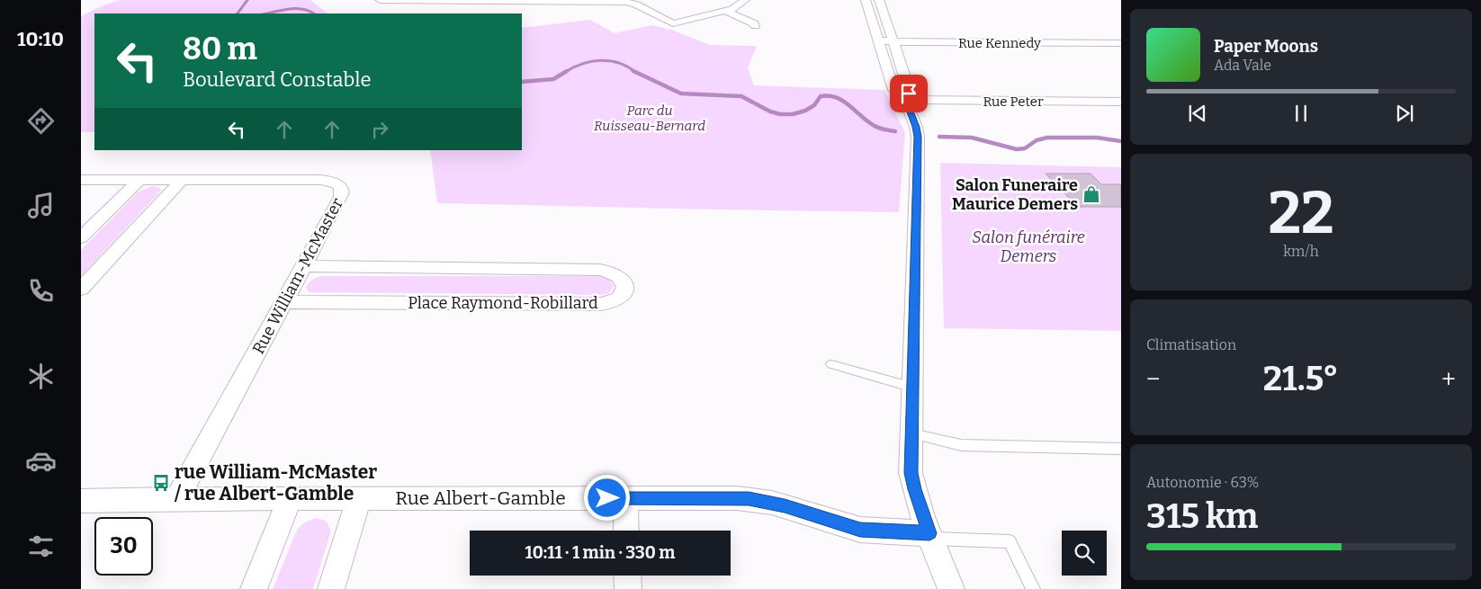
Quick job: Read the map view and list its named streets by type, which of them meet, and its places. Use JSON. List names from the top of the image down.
{
  "streets": {
    "street": [
      "Rue Kennedy",
      "Rue Peter",
      "Rue William-McMaster",
      "Place Raymond-Robillard",
      "Rue Albert-Gamble"
    ]
  },
  "crossings": [
    ["Rue William-McMaster", "Place Raymond-Robillard"],
    ["Rue William-McMaster", "Rue Albert-Gamble"]
  ],
  "parks": ["Parc du Ruisseau-Bernard", "Salon funéraire Demers"],
  "places": {
    "shop": ["Salon Funeraire Maurice Demers"],
    "bus stop": ["rue William-McMaster / rue Albert-Gamble"]
  },
  "page": {
    "tabs": "10:10",
    "turn": ["80 m", "Boulevard Constable"],
    "song": ["Paper Moons", "Ada Vale"],
    "tile": [
      ["22", "km/h"],
      "Climatisation",
      ["Autonomie · 63%", "315 km"]
    ],
    "heat": ["−", "21.5°", "+"],
    "limit": "30",
    "trip": "10:11 · 1 min · 330 m"
  }
}
